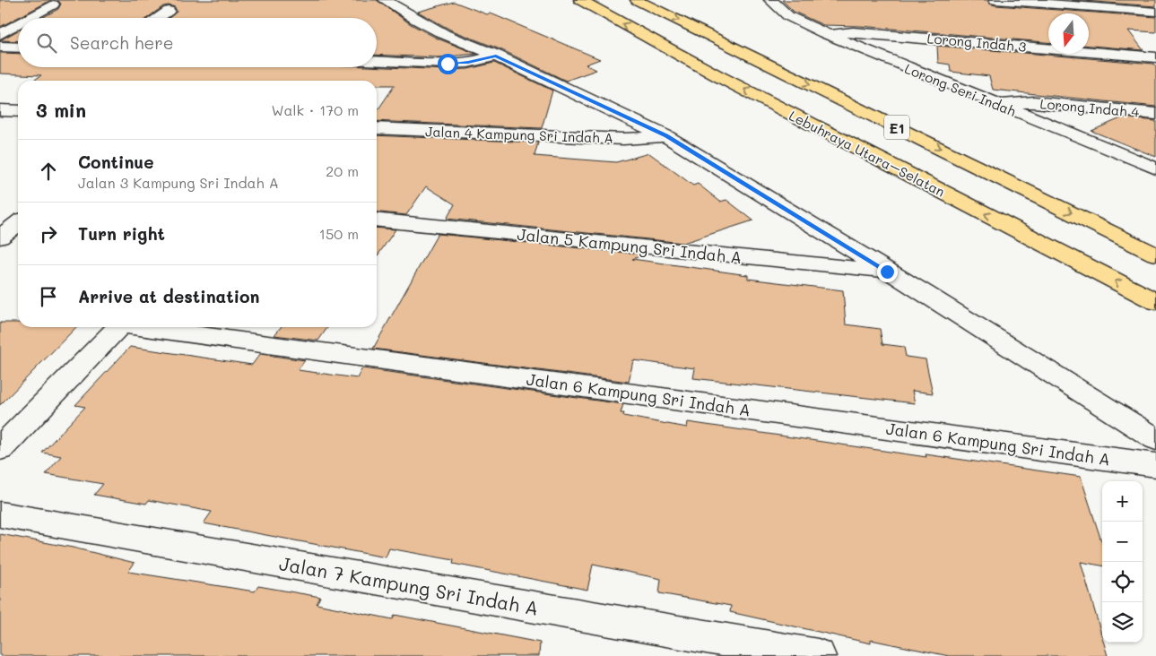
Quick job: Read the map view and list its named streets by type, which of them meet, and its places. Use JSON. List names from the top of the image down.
{
  "streets": {
    "highway": ["E1", "Lebuhraya Utara–Selatan"],
    "street": [
      "Lorong Indah 3",
      "Lorong Seri Indah",
      "Lorong Indah 4",
      "Jalan 4 Kampung Sri Indah A",
      "Jalan 5 Kampung Sri Indah A",
      "Jalan 6 Kampung Sri Indah A",
      "Jalan 7 Kampung Sri Indah A"
    ]
  },
  "crossings": [
    ["Lorong Indah 3", "Lorong Seri Indah"],
    ["Lorong Seri Indah", "Lorong Indah 4"]
  ],
  "north": "bottom",
  "page": {
    "search": "Search here",
    "heading": ["3 min", "Walk · 170 m"],
    "list": [
      ["Continue", "Jalan 3 Kampung Sri Indah A", "20 m"],
      ["Turn right", "150 m"],
      "Arrive at destination"
    ],
    "map_buttons": ["+", "−"]
  }
}
